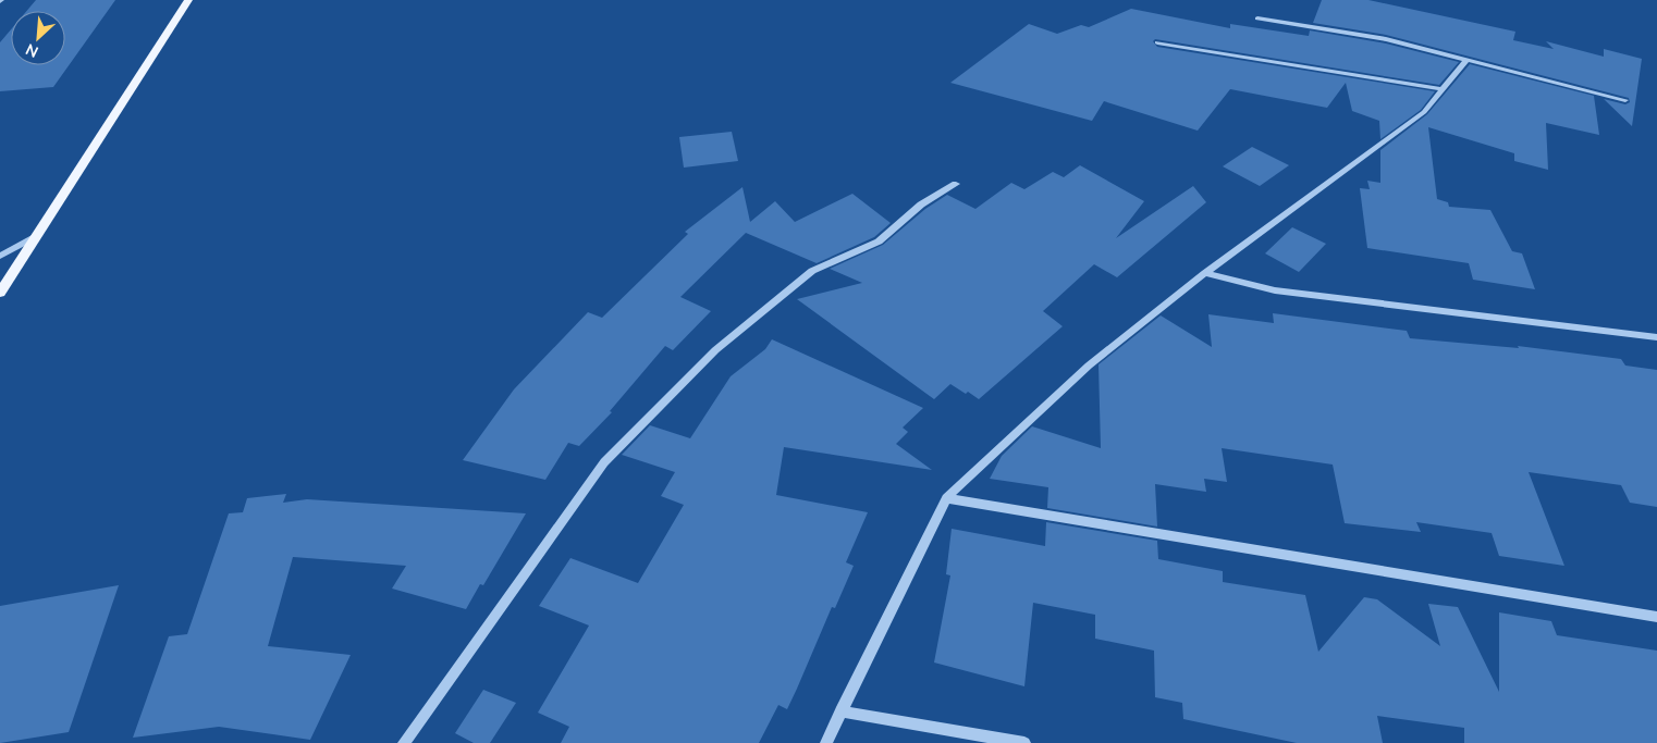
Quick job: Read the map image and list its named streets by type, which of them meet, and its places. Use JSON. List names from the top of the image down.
{
  "north": "bottom left"
}
